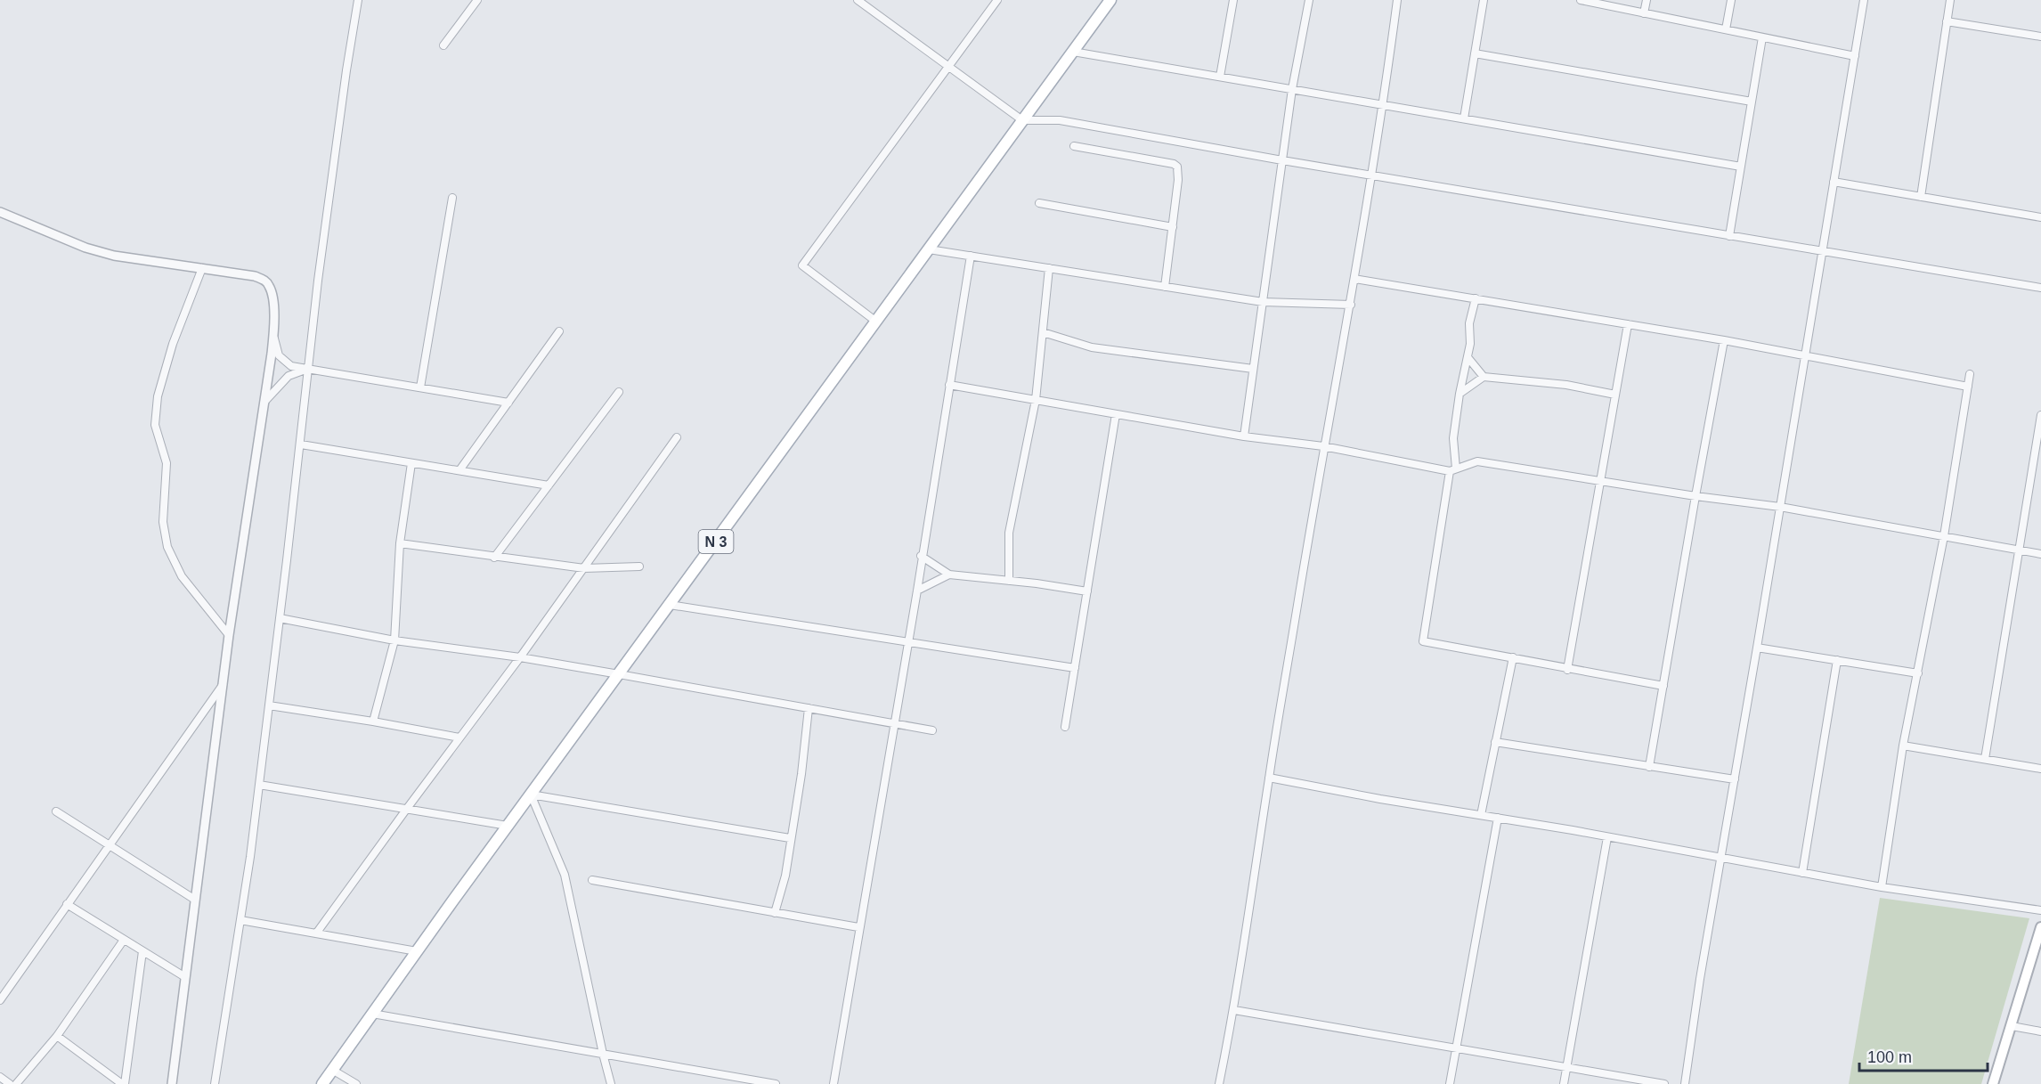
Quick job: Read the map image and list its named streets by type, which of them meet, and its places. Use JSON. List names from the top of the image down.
{
  "streets": {
    "main road": ["N 3"]
  },
  "scale_bar": "100 m"
}
